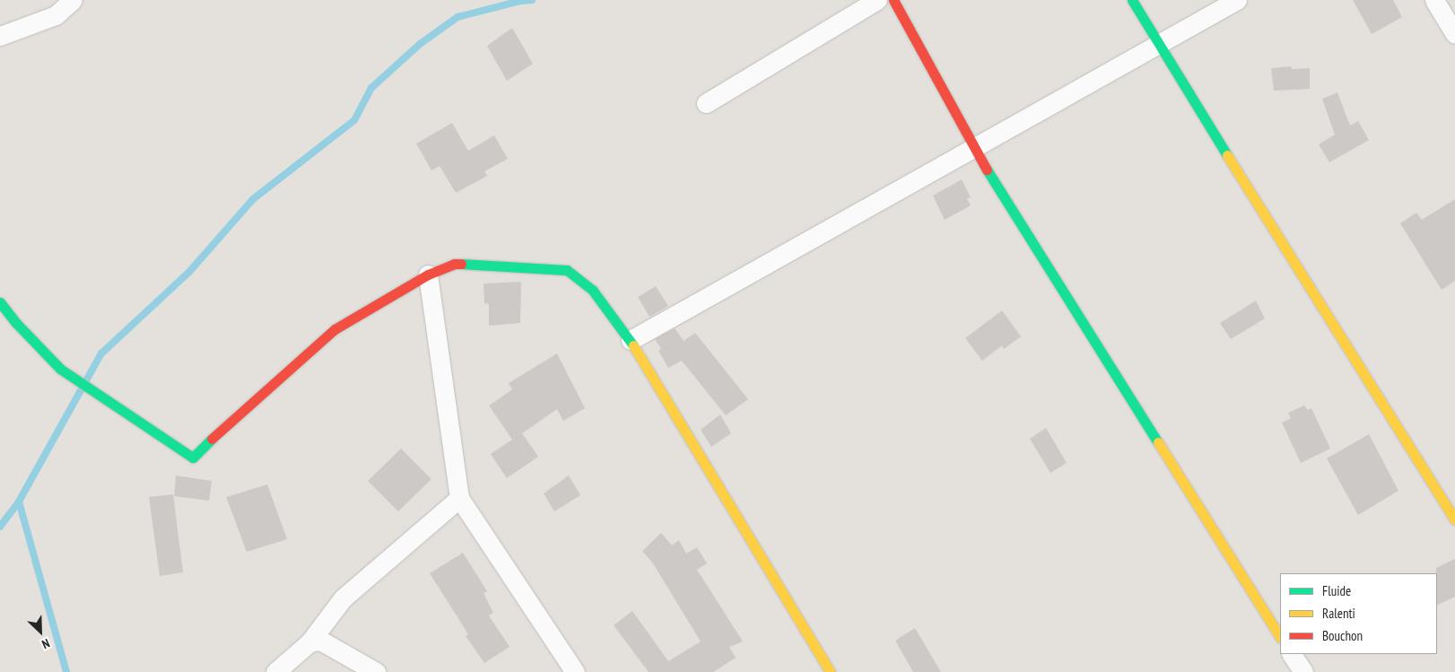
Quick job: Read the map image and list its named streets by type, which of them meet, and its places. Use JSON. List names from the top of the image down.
{
  "legend": ["Fluide", "Ralenti", "Bouchon"],
  "north": "bottom right"
}
